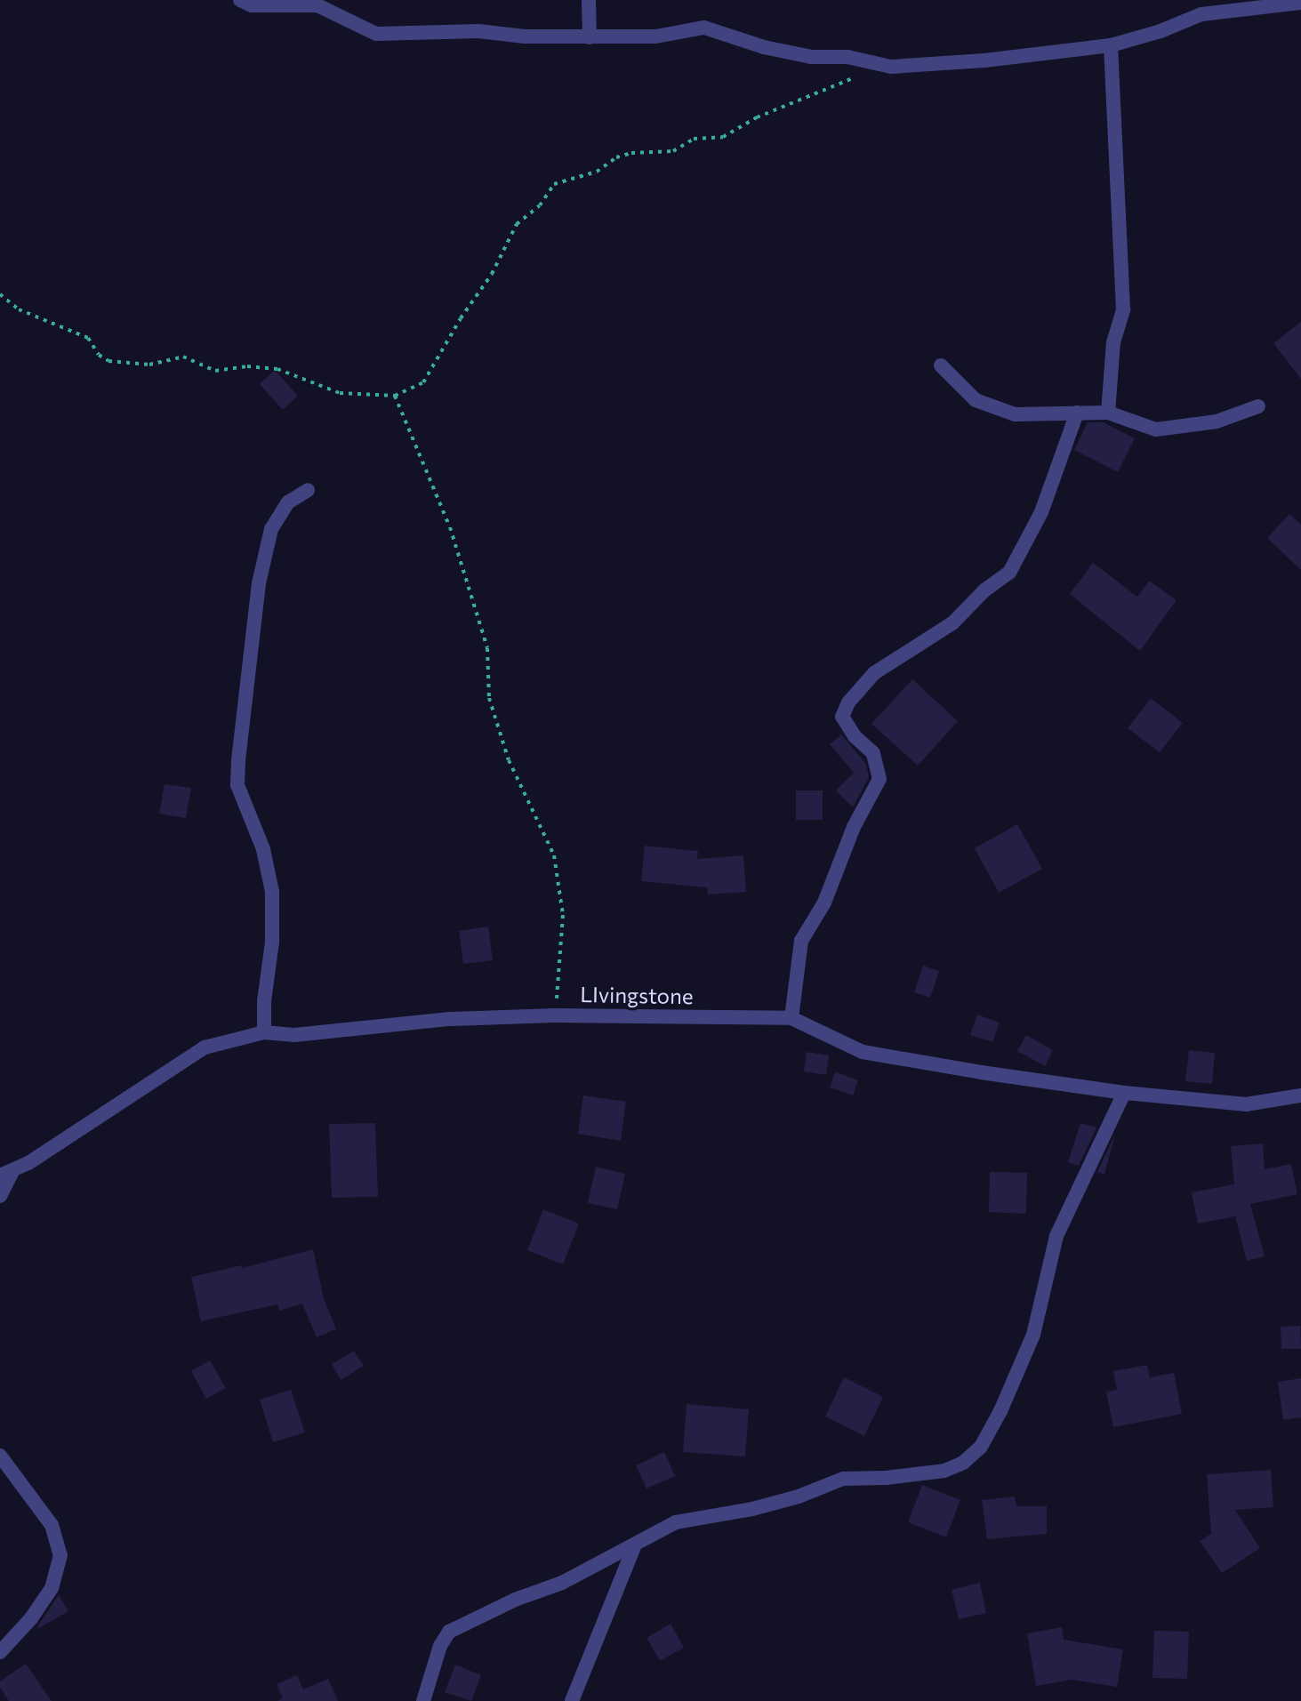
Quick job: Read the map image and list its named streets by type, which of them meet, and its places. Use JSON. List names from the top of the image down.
{
  "streets": {
    "street": ["LIvingstone"]
  }
}
